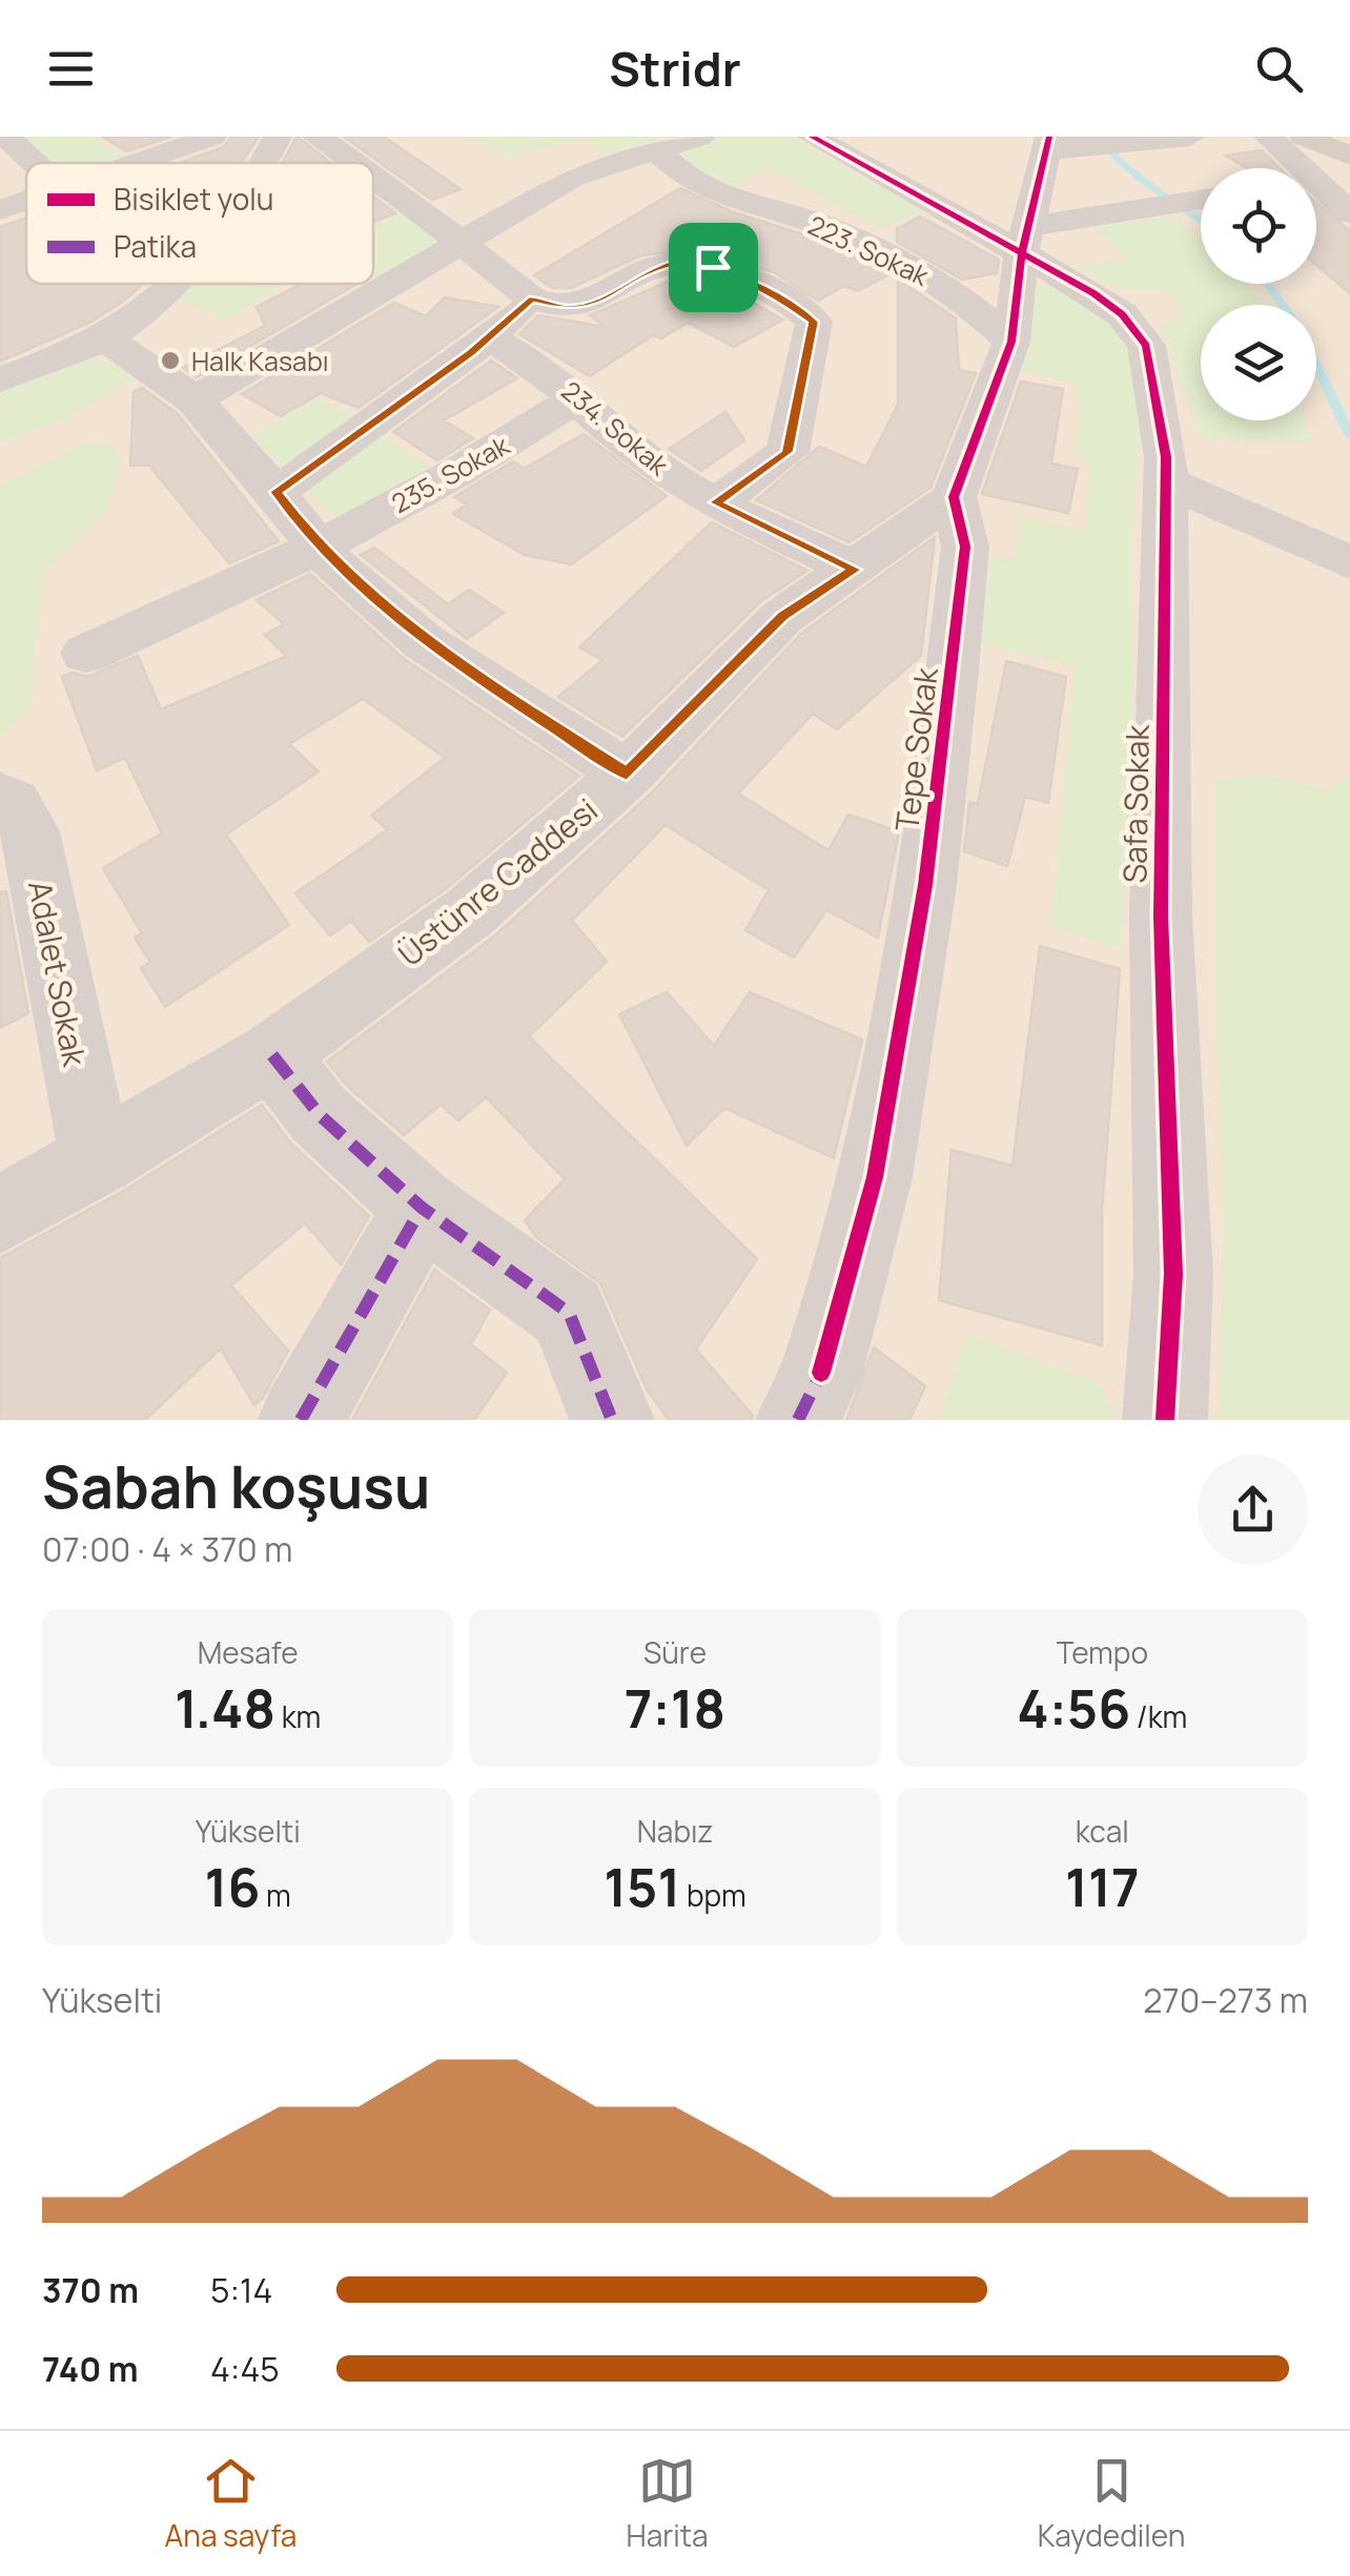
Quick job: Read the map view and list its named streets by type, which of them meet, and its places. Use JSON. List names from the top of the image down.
{
  "streets": {
    "street": [
      "223. Sokak",
      "234. Sokak",
      "235. Sokak",
      "Tepe Sokak",
      "Safa Sokak",
      "Üstünre Caddesi",
      "Adalet Sokak"
    ]
  },
  "crossings": [
    ["234. Sokak", "235. Sokak"],
    ["234. Sokak", "Üstünre Caddesi"],
    ["Tepe Sokak", "Üstünre Caddesi"],
    ["Üstünre Caddesi", "Adalet Sokak"]
  ],
  "places": ["Halk Kasabı"],
  "legend": ["Bisiklet yolu", "Patika"],
  "page": {
    "header": "Stridr",
    "heading": ["Sabah koşusu", "07:00 · 4 × 370 m"],
    "stats": [
      ["Mesafe", "1.48 km"],
      ["Süre", "7:18"],
      ["Tempo", "4:56 /km"],
      ["Yükselti", "16 m"],
      ["Nabız", "151 bpm"],
      ["kcal", "117"]
    ],
    "chart": ["Yükselti", "270–273 m"],
    "list": [
      {
        "name": "370 m",
        "note": "5:14"
      },
      {
        "name": "740 m",
        "note": "4:45"
      }
    ],
    "tabs": ["Ana sayfa", "Harita", "Kaydedilen"]
  }
}
